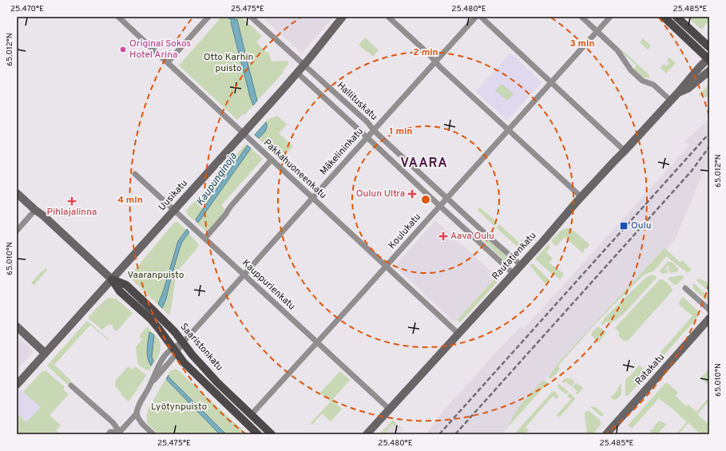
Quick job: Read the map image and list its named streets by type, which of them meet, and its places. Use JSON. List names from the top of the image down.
{
  "streets": {
    "main road": ["Saaristonkatu"],
    "street": [
      "Hallituskatu",
      "Mäkelininkatu",
      "Pakkahuoneenkatu",
      "Uusikatu",
      "Koulukatu",
      "Rautatienkatu",
      "Kauppurienkatu",
      "Ratakatu"
    ]
  },
  "crossings": [
    ["Hallituskatu", "Mäkelininkatu"],
    ["Hallituskatu", "Uusikatu"],
    ["Hallituskatu", "Koulukatu"],
    ["Hallituskatu", "Rautatienkatu"],
    ["Mäkelininkatu", "Pakkahuoneenkatu"],
    ["Mäkelininkatu", "Kauppurienkatu"],
    ["Mäkelininkatu", "Saaristonkatu"],
    ["Pakkahuoneenkatu", "Uusikatu"],
    ["Pakkahuoneenkatu", "Koulukatu"],
    ["Pakkahuoneenkatu", "Rautatienkatu"],
    ["Uusikatu", "Kauppurienkatu"],
    ["Uusikatu", "Saaristonkatu"],
    ["Koulukatu", "Kauppurienkatu"],
    ["Koulukatu", "Saaristonkatu"],
    ["Rautatienkatu", "Kauppurienkatu"]
  ],
  "districts": ["VAARA"],
  "water": ["Kaupunginoja"],
  "parks": ["Otto Karhin puisto", "Vaaranpuisto", "Lyötynpuisto"],
  "places": {
    "other": ["Original Sokos Hotel Arina"],
    "health": ["Oulun Ultra", "Pihlajalinna", "Aava Oulu"],
    "transit": ["Oulu"]
  },
  "coordinates": [
    "25.470°E",
    "25.475°E",
    "25.480°E",
    "25.485°E",
    "65.012°N",
    "65.010°N"
  ],
  "rings": [
    "3 min",
    "2 min",
    "1 min",
    "4 min"
  ]
}
